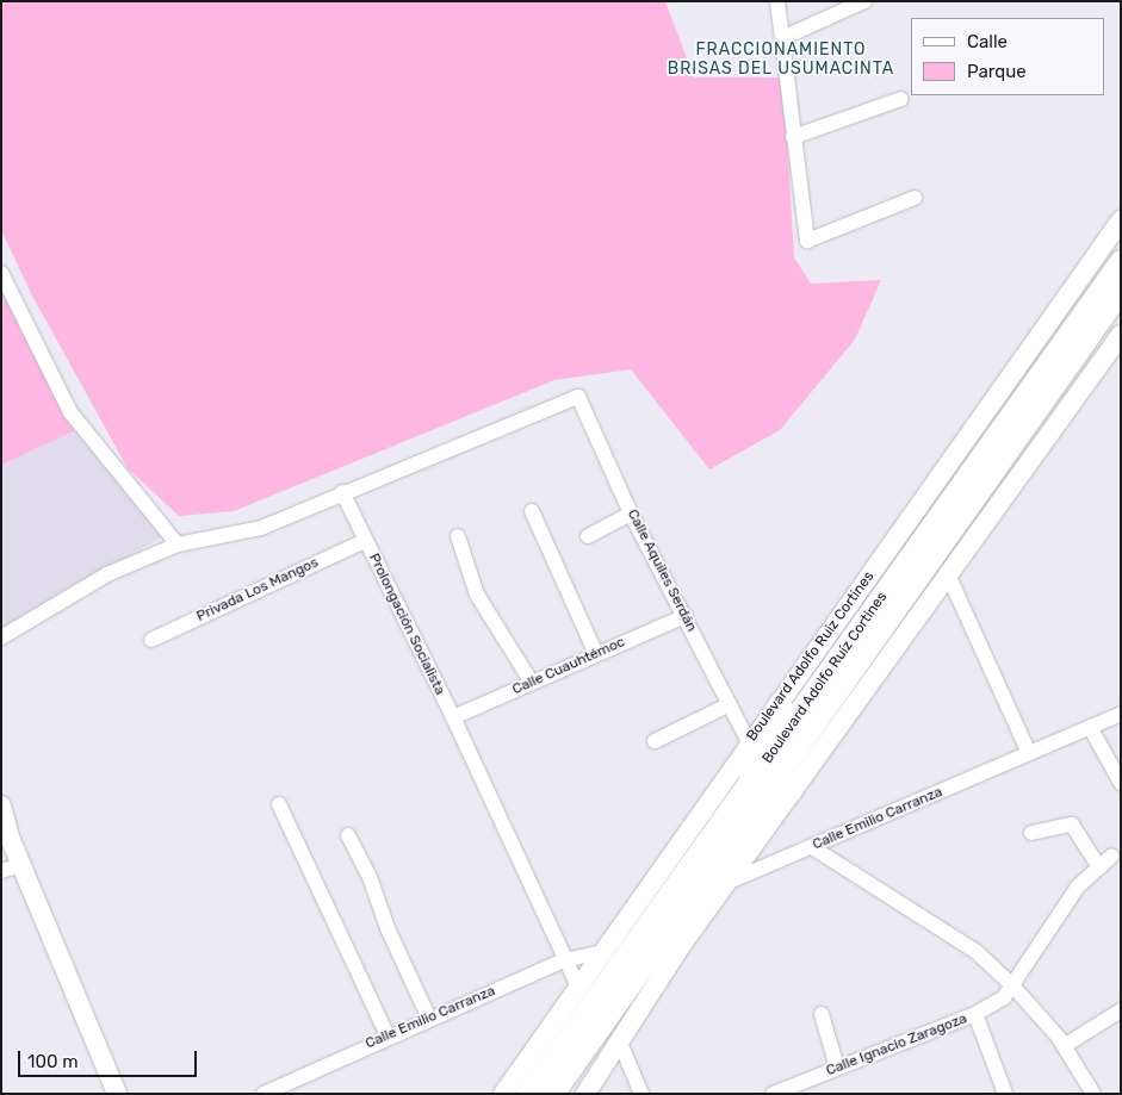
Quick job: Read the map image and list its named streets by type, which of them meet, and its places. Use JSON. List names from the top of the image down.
{
  "streets": {
    "highway": ["Boulevard Adolfo Ruíz Cortines"],
    "main road": ["Boulevard Adolfo Ruiz Cortines"],
    "street": [
      "Calle Aquiles Serdán",
      "Privada Los Mangos",
      "Prolongación Socialista",
      "Calle Cuauhtémoc",
      "Calle Emilio Carranza",
      "Calle Ignacio Zaragoza"
    ]
  },
  "crossings": [
    ["Calle Aquiles Serdán", "Prolongación Socialista"],
    ["Calle Aquiles Serdán", "Boulevard Adolfo Ruiz Cortines"],
    ["Calle Aquiles Serdán", "Calle Cuauhtémoc"],
    ["Privada Los Mangos", "Prolongación Socialista"],
    ["Prolongación Socialista", "Boulevard Adolfo Ruiz Cortines"],
    ["Prolongación Socialista", "Calle Cuauhtémoc"],
    ["Prolongación Socialista", "Calle Emilio Carranza"],
    ["Boulevard Adolfo Ruiz Cortines", "Calle Emilio Carranza"]
  ],
  "districts": ["FRACCIONAMIENTO BRISAS DEL USUMACINTA"],
  "legend": ["Calle", "Parque"],
  "scale_bar": "100 m"
}
